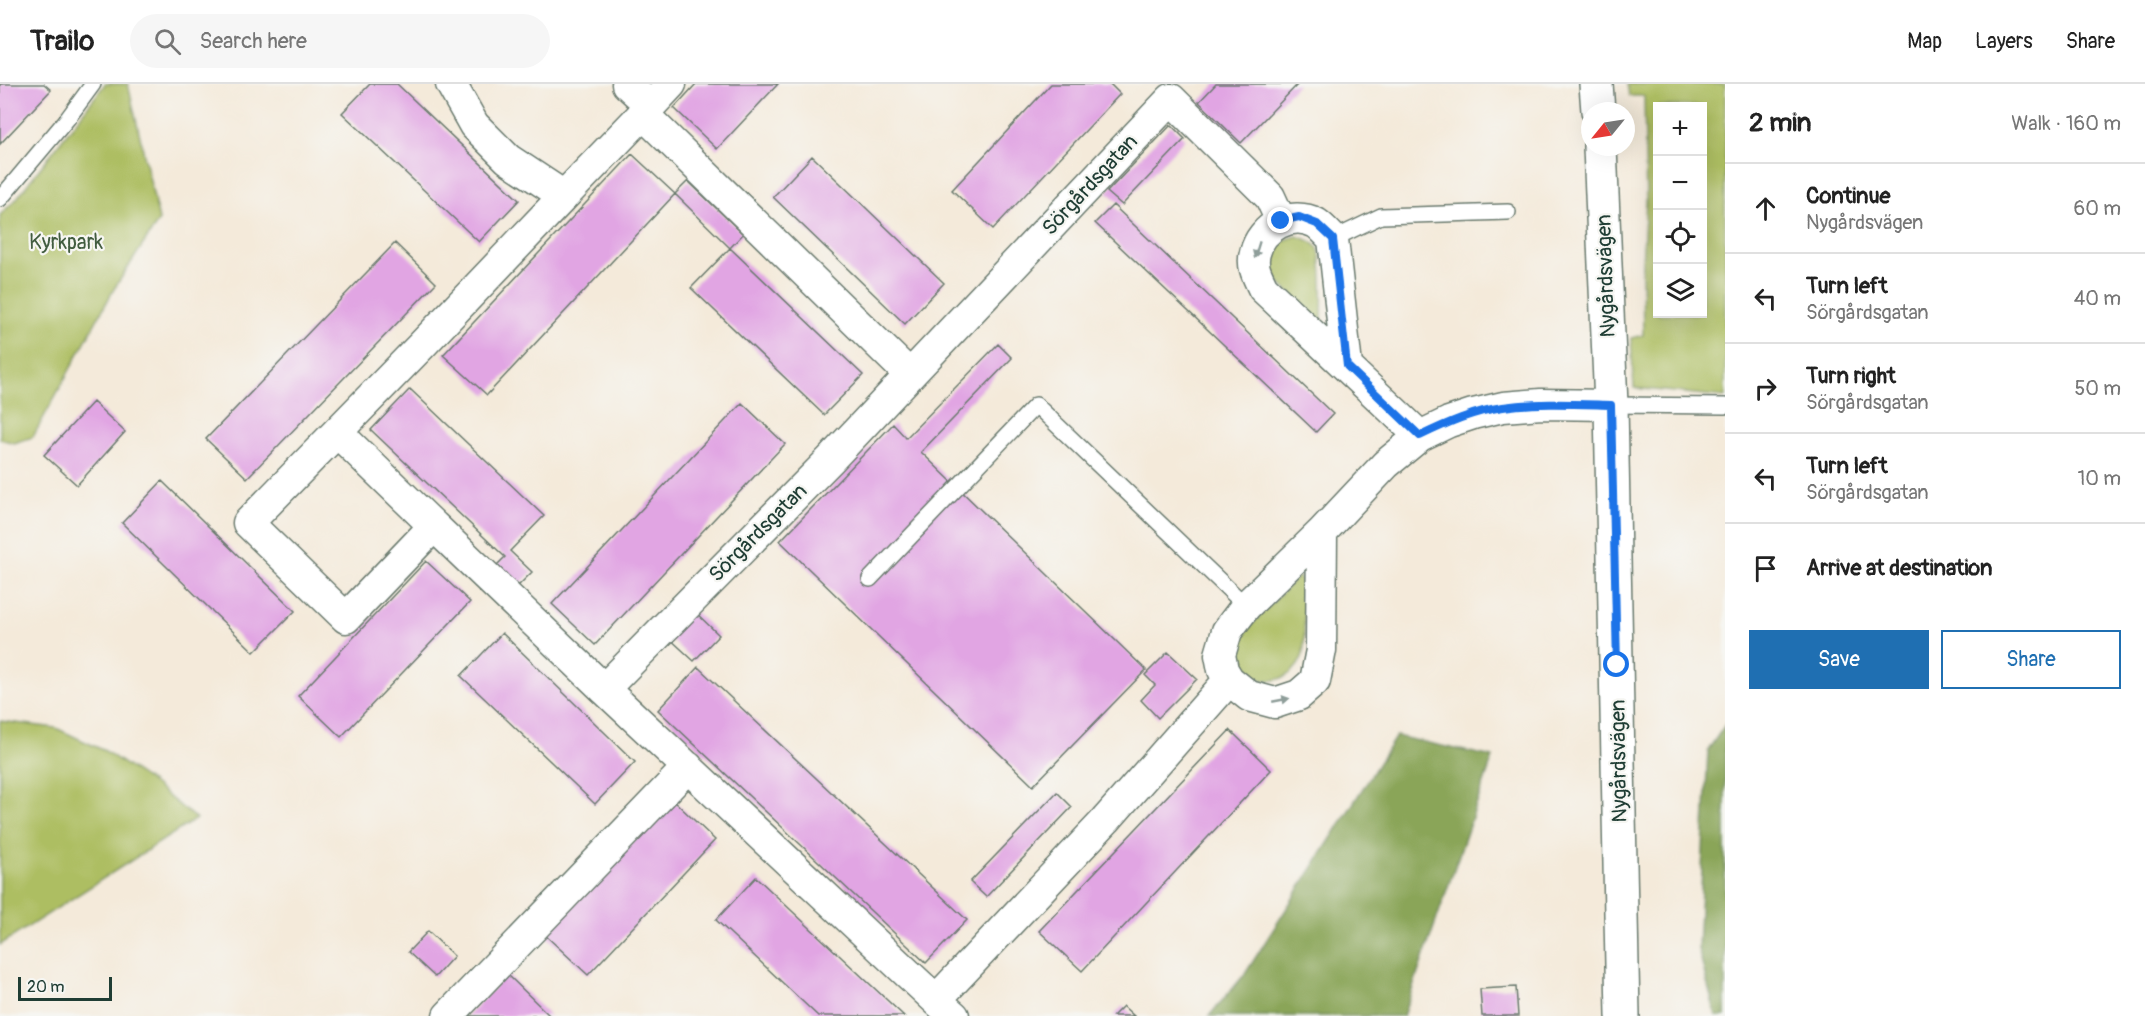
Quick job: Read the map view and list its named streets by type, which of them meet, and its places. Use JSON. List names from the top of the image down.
{
  "streets": {
    "street": ["Sörgårdsgatan", "Nygårdsvägen"]
  },
  "parks": ["Kyrkpark"],
  "scale_bar": "20 m",
  "north": "bottom left",
  "page": {
    "header": "Trailo",
    "search": "Search here",
    "nav": ["Map", "Layers", "Share"],
    "heading": ["2 min", "Walk · 160 m"],
    "map_buttons": ["+", "−"],
    "list": [
      ["Continue", "Nygårdsvägen", "60 m"],
      ["Turn left", "Sörgårdsgatan", "40 m"],
      ["Turn right", "Sörgårdsgatan", "50 m"],
      ["Turn left", "Sörgårdsgatan", "10 m"],
      "Arrive at destination"
    ],
    "buttons": ["Save", "Share"],
    "scale": "20 m"
  }
}
